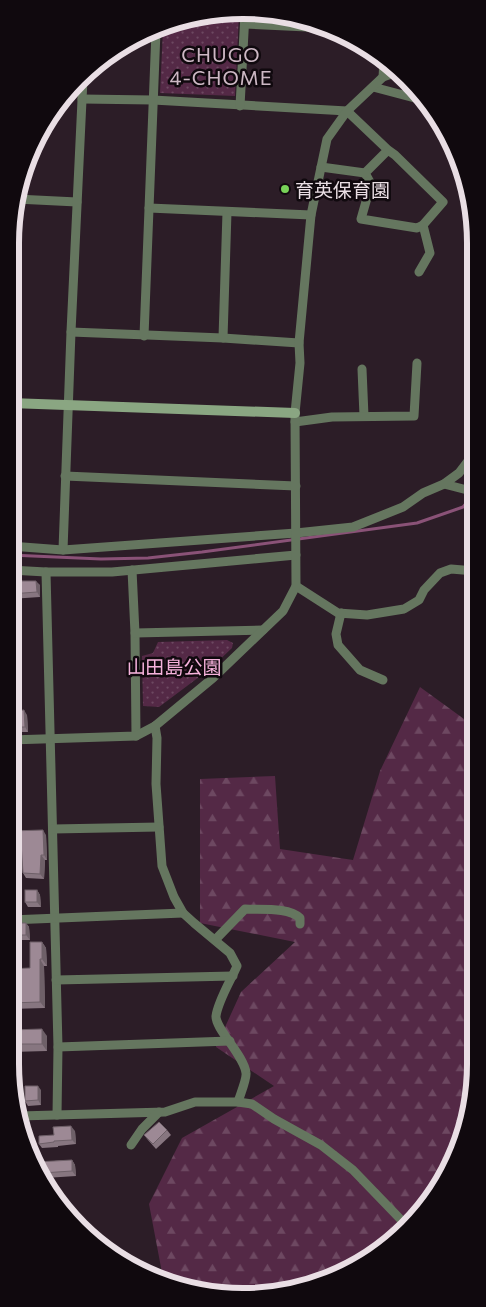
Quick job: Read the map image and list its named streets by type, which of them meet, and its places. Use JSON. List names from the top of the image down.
{
  "districts": ["CHUGO 4-CHOME"],
  "parks": ["山田島公園"],
  "places": ["育英保育園"]
}
